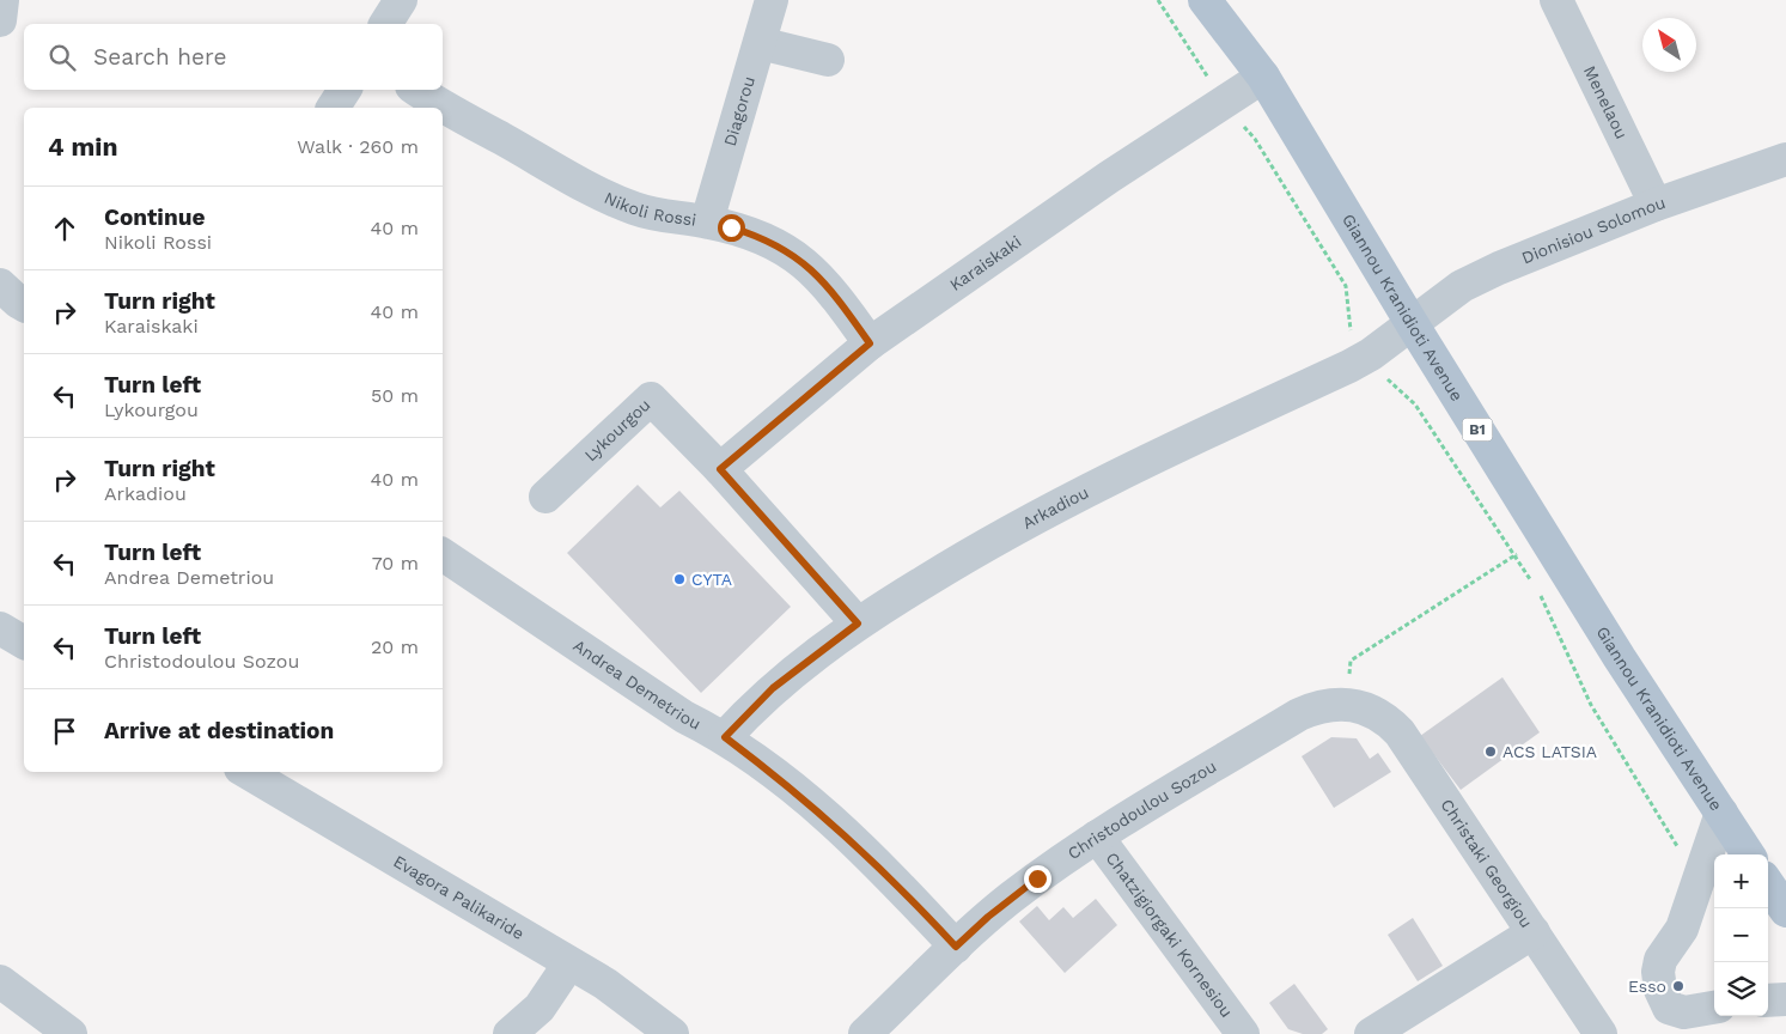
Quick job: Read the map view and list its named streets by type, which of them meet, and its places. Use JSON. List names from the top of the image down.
{
  "streets": {
    "main road": ["Giannou Kranidioti Avenue", "B1"],
    "street": [
      "Menelaou",
      "Diagorou",
      "Nikoli Rossi",
      "Dionisiou Solomou",
      "Karaiskaki",
      "Lykourgou",
      "Arkadiou",
      "Andrea Demetriou",
      "Christodoulou Sozou",
      "Christaki Georgiou",
      "Evagora Palikaride",
      "Chatzigiorgaki Kornesiou"
    ]
  },
  "crossings": [
    ["Menelaou", "Dionisiou Solomou"],
    ["Diagorou", "Nikoli Rossi"],
    ["Nikoli Rossi", "Karaiskaki"],
    ["Dionisiou Solomou", "Giannou Kranidioti Avenue"],
    ["Dionisiou Solomou", "Arkadiou"],
    ["Karaiskaki", "Giannou Kranidioti Avenue"],
    ["Karaiskaki", "Lykourgou"],
    ["Giannou Kranidioti Avenue", "Arkadiou"],
    ["Lykourgou", "Arkadiou"],
    ["Arkadiou", "Andrea Demetriou"],
    ["Andrea Demetriou", "Christodoulou Sozou"],
    ["Christodoulou Sozou", "Christaki Georgiou"],
    ["Christodoulou Sozou", "Chatzigiorgaki Kornesiou"]
  ],
  "places": ["CYTA", "ACS LATSIA", "Esso"],
  "north": "top left",
  "page": {
    "search": "Search here",
    "heading": ["4 min", "Walk · 260 m"],
    "list": [
      ["Continue", "Nikoli Rossi", "40 m"],
      ["Turn right", "Karaiskaki", "40 m"],
      ["Turn left", "Lykourgou", "50 m"],
      ["Turn right", "Arkadiou", "40 m"],
      ["Turn left", "Andrea Demetriou", "70 m"],
      ["Turn left", "Christodoulou Sozou", "20 m"],
      "Arrive at destination"
    ],
    "map_buttons": ["+", "−"]
  }
}
